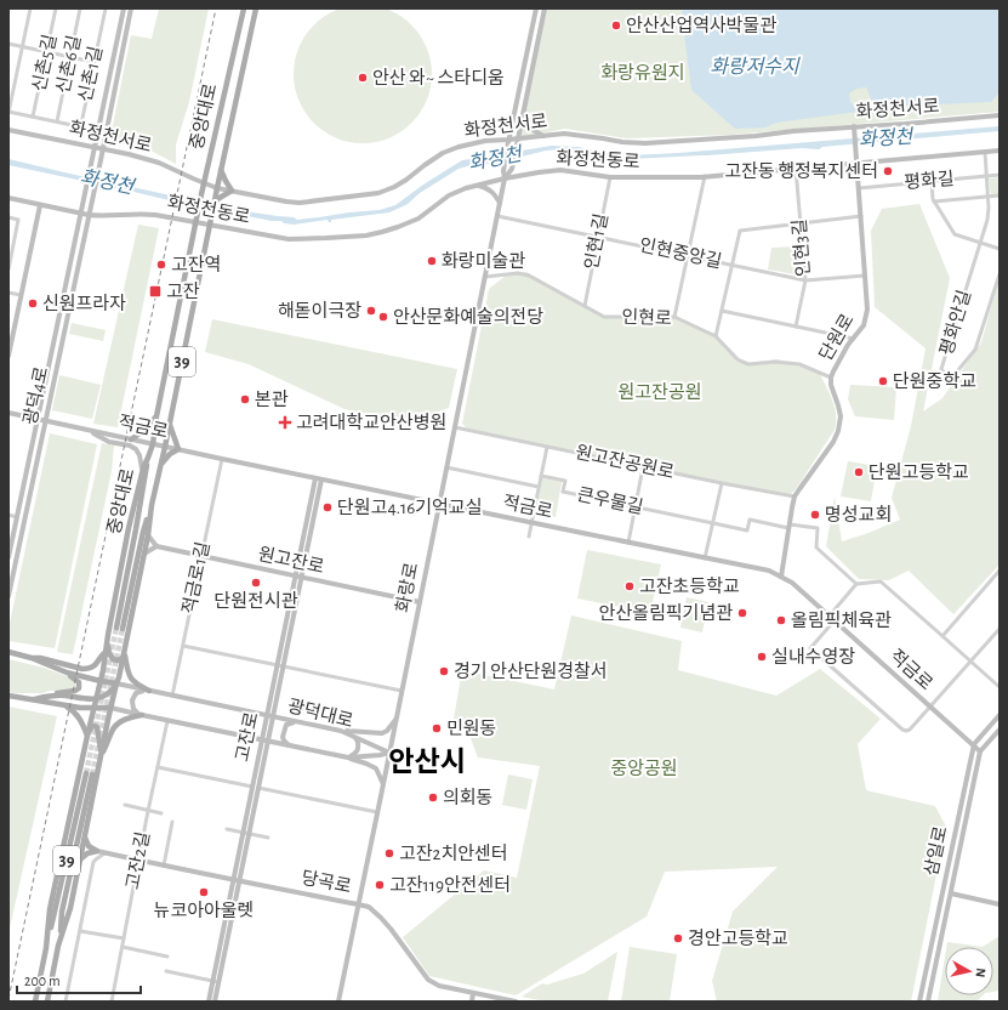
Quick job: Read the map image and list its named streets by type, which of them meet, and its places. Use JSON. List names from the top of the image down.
{
  "streets": {
    "main road": ["중앙대로", "39", "광덕대로"],
    "street": [
      "신촌5길",
      "신촌6길",
      "신촌1길",
      "화정천서로",
      "화정천동로",
      "평화길",
      "인현1길",
      "인현3길",
      "인현중앙길",
      "인현로",
      "평화안길",
      "단원로",
      "광덕4로",
      "적금로",
      "원고잔공원로",
      "큰우물길",
      "원고잔로",
      "적금로1길",
      "화랑로",
      "고잔로",
      "삼일로",
      "고잔2길",
      "당곡로"
    ]
  },
  "crossings": [
    ["신촌5길", "신촌1길"],
    ["신촌6길", "신촌1길"],
    ["화정천서로", "중앙대로"],
    ["화정천서로", "단원로"],
    ["화정천서로", "광덕4로"],
    ["화정천서로", "화랑로"],
    ["중앙대로", "화정천동로"],
    ["중앙대로", "39"],
    ["중앙대로", "적금로"],
    ["중앙대로", "광덕대로"],
    ["화정천동로", "인현1길"],
    ["화정천동로", "인현3길"],
    ["화정천동로", "평화안길"],
    ["화정천동로", "단원로"],
    ["화정천동로", "광덕4로"],
    ["화정천동로", "화랑로"],
    ["평화길", "평화안길"],
    ["평화길", "단원로"],
    ["인현1길", "인현중앙길"],
    ["인현1길", "인현로"],
    ["인현3길", "인현중앙길"],
    ["인현중앙길", "단원로"],
    ["인현중앙길", "화랑로"],
    ["인현로", "단원로"],
    ["인현로", "화랑로"],
    ["단원로", "적금로"],
    ["단원로", "원고잔공원로"],
    ["단원로", "큰우물길"],
    ["광덕4로", "적금로"],
    ["적금로", "적금로1길"],
    ["적금로", "화랑로"],
    ["적금로", "고잔로"],
    ["적금로", "삼일로"],
    ["원고잔공원로", "화랑로"],
    ["원고잔로", "적금로1길"],
    ["원고잔로", "화랑로"],
    ["원고잔로", "고잔로"],
    ["적금로1길", "광덕대로"],
    ["화랑로", "광덕대로"],
    ["화랑로", "당곡로"],
    ["광덕대로", "고잔로"],
    ["광덕대로", "고잔2길"],
    ["고잔로", "당곡로"],
    ["고잔2길", "당곡로"]
  ],
  "districts": ["안산시"],
  "water": ["화랑저수지", "화정천"],
  "parks": ["화랑유원지", "원고잔공원", "중앙공원"],
  "places": {
    "other": [
      "안산산업역사박물관",
      "안산 와~ 스타디움",
      "고잔동 행정복지센터",
      "화랑미술관",
      "고잔역",
      "신원프라자",
      "해돋이극장",
      "안산문화예술의전당",
      "단원중학교",
      "본관",
      "단원고등학교",
      "단원고4.16기억교실",
      "명성교회",
      "단원전시관",
      "고잔초등학교",
      "안산올림픽기념관",
      "올림픽체육관",
      "실내수영장",
      "경기 안산단원경찰서",
      "민원동",
      "의회동",
      "고잔2치안센터",
      "고잔119안전센터",
      "뉴코아아울렛",
      "경안고등학교"
    ],
    "transit": ["고잔"],
    "health": ["고려대학교안산병원"]
  },
  "scale_bar": "200 m",
  "north": "right"
}
